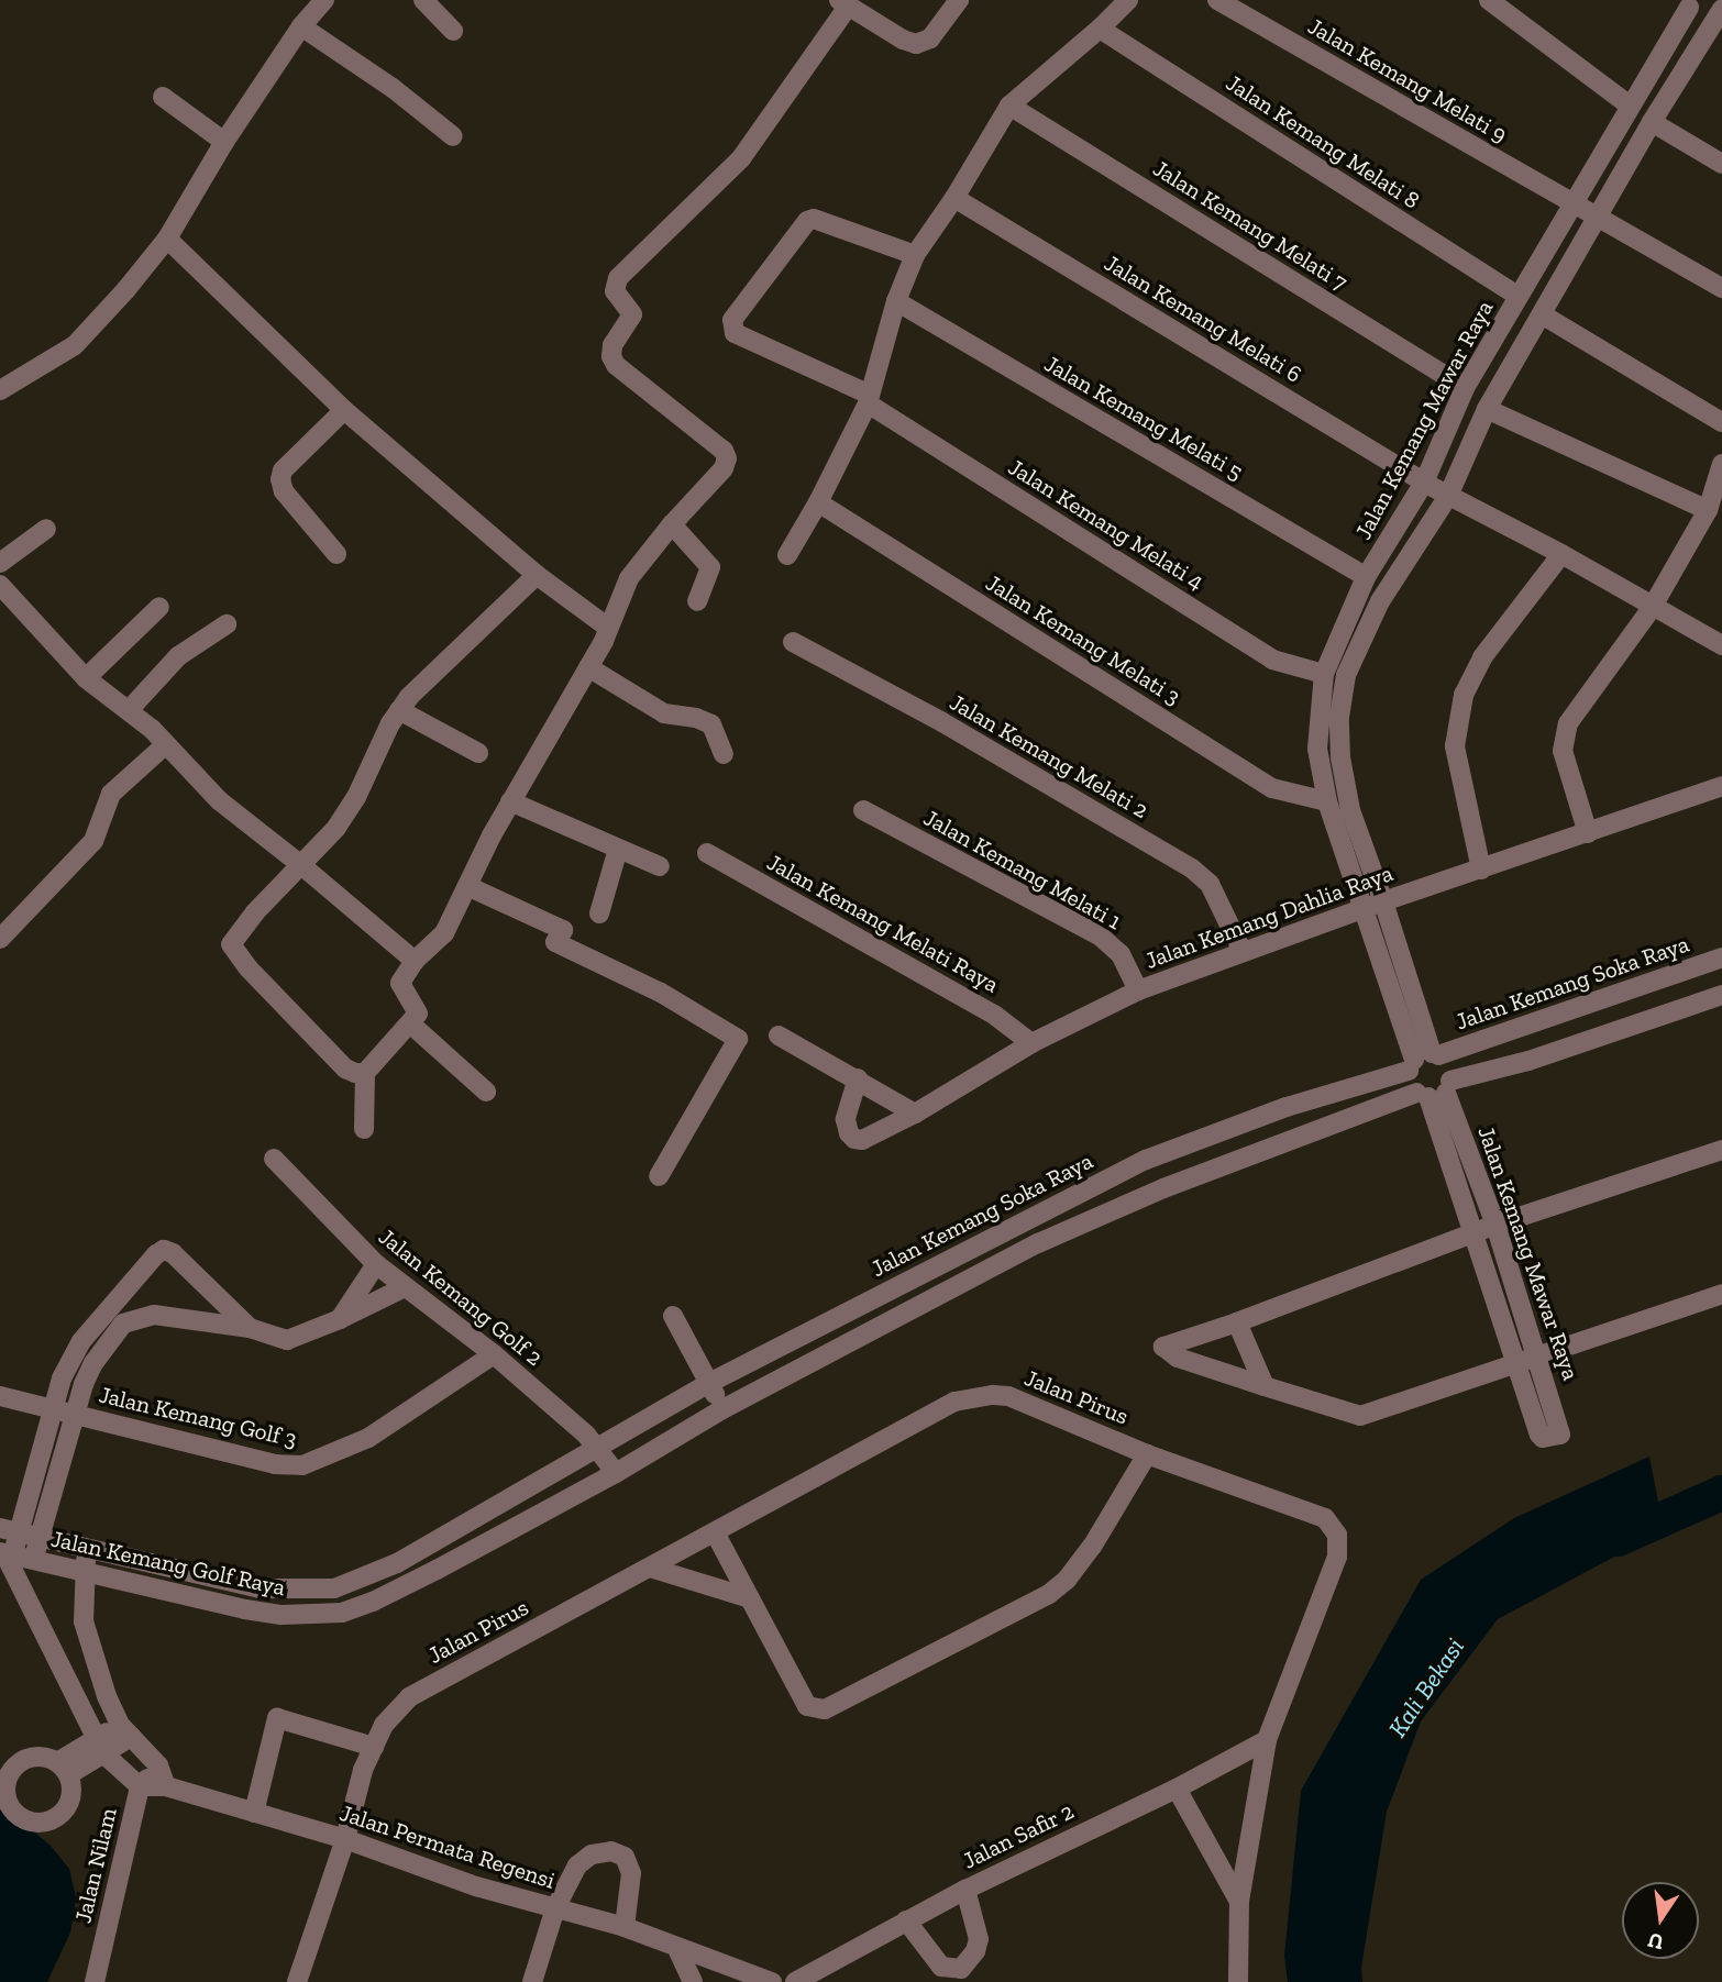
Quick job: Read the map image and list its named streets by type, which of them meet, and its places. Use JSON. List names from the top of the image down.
{
  "streets": {
    "street": [
      "Jalan Kemang Melati 9",
      "Jalan Kemang Melati 8",
      "Jalan Kemang Melati 7",
      "Jalan Kemang Melati 6",
      "Jalan Kemang Melati 5",
      "Jalan Kemang Mawar Raya",
      "Jalan Kemang Melati 4",
      "Jalan Kemang Melati 3",
      "Jalan Kemang Melati 2",
      "Jalan Kemang Melati 1",
      "Jalan Kemang Dahlia Raya",
      "Jalan Kemang Melati Raya",
      "Jalan Kemang Soka Raya",
      "Jalan Kemang Golf 2",
      "Jalan Pirus",
      "Jalan Kemang Golf 3",
      "Jalan Kemang Golf Raya",
      "Jalan Safir 2",
      "Jalan Permata Regensi",
      "Jalan Nilam"
    ]
  },
  "crossings": [
    ["Jalan Kemang Melati 9", "Jalan Kemang Mawar Raya"],
    ["Jalan Kemang Melati 8", "Jalan Kemang Mawar Raya"],
    ["Jalan Kemang Melati 7", "Jalan Kemang Mawar Raya"],
    ["Jalan Kemang Melati 6", "Jalan Kemang Mawar Raya"],
    ["Jalan Kemang Melati 5", "Jalan Kemang Mawar Raya"],
    ["Jalan Kemang Mawar Raya", "Jalan Kemang Melati 4"],
    ["Jalan Kemang Mawar Raya", "Jalan Kemang Melati 3"],
    ["Jalan Kemang Mawar Raya", "Jalan Kemang Dahlia Raya"],
    ["Jalan Kemang Mawar Raya", "Jalan Kemang Soka Raya"],
    ["Jalan Kemang Melati 2", "Jalan Kemang Dahlia Raya"],
    ["Jalan Kemang Melati 1", "Jalan Kemang Dahlia Raya"],
    ["Jalan Kemang Dahlia Raya", "Jalan Kemang Melati Raya"],
    ["Jalan Kemang Soka Raya", "Jalan Kemang Golf 2"],
    ["Jalan Kemang Soka Raya", "Jalan Kemang Golf Raya"],
    ["Jalan Kemang Golf 2", "Jalan Kemang Golf 3"],
    ["Jalan Kemang Golf 2", "Jalan Kemang Golf Raya"],
    ["Jalan Pirus", "Jalan Safir 2"],
    ["Jalan Pirus", "Jalan Permata Regensi"],
    ["Jalan Permata Regensi", "Jalan Nilam"]
  ],
  "water": ["Kali Bekasi"],
  "north": "bottom"
}
